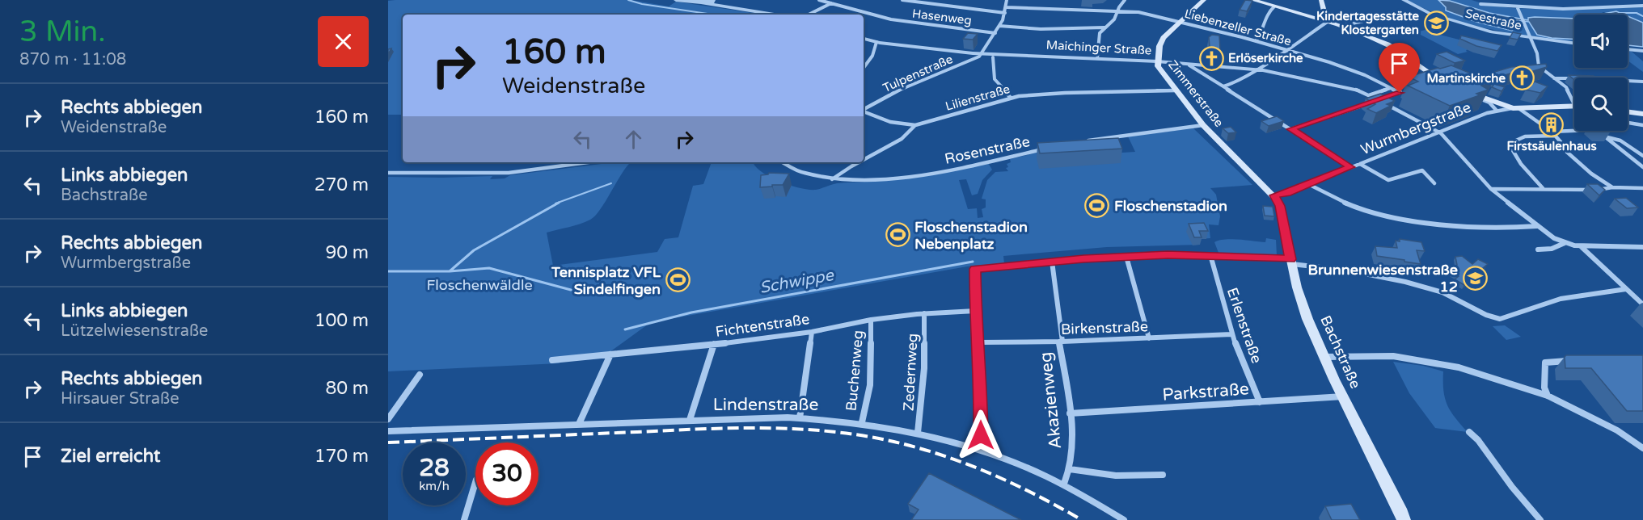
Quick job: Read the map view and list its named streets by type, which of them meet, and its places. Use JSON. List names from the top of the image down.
{
  "streets": {
    "main road": ["Zimmerstraße", "Bachstraße"],
    "street": [
      "Hasenweg",
      "Seestraße",
      "Liebenzeller Straße",
      "Maichinger Straße",
      "Tulpenstraße",
      "Lilienstraße",
      "Wurmbergstraße",
      "Rosenstraße",
      "Fichtenstraße",
      "Erlenstraße",
      "Birkenstraße",
      "Buchenweg",
      "Zedernweg",
      "Parkstraße",
      "Akazienweg",
      "Lindenstraße"
    ]
  },
  "crossings": [
    ["Liebenzeller Straße", "Zimmerstraße"],
    ["Maichinger Straße", "Tulpenstraße"],
    ["Maichinger Straße", "Zimmerstraße"],
    ["Maichinger Straße", "Wurmbergstraße"],
    ["Zimmerstraße", "Lilienstraße"],
    ["Zimmerstraße", "Wurmbergstraße"],
    ["Zimmerstraße", "Bachstraße"],
    ["Lilienstraße", "Rosenstraße"],
    ["Wurmbergstraße", "Bachstraße"],
    ["Fichtenstraße", "Buchenweg"],
    ["Fichtenstraße", "Zedernweg"],
    ["Erlenstraße", "Birkenstraße"],
    ["Erlenstraße", "Parkstraße"],
    ["Birkenstraße", "Akazienweg"],
    ["Bachstraße", "Parkstraße"],
    ["Buchenweg", "Lindenstraße"],
    ["Zedernweg", "Lindenstraße"],
    ["Parkstraße", "Akazienweg"],
    ["Akazienweg", "Lindenstraße"]
  ],
  "water": ["Schwippe"],
  "parks": ["Floschenwäldle"],
  "places": {
    "school or university": ["Kindertagesstätte Klostergarten", "Brunnenwiesenstraße 12"],
    "church": ["Erlöserkirche", "Martinskirche"],
    "building": ["Firstsäulenhaus"],
    "sports": ["Floschenstadion", "Floschenstadion Nebenplatz", "Tennisplatz VFL Sindelfingen"]
  },
  "page": {
    "heading": ["3 Min.", "870 m · 11:08"],
    "turn": ["160 m", "Weidenstraße"],
    "list": [
      {
        "name": "Rechts abbiegen",
        "note": "Weidenstraße",
        "value": "160 m"
      },
      {
        "name": "Links abbiegen",
        "note": "Bachstraße",
        "value": "270 m"
      },
      {
        "name": "Rechts abbiegen",
        "note": "Wurmbergstraße",
        "value": "90 m"
      },
      {
        "name": "Links abbiegen",
        "note": "Lützelwiesenstraße",
        "value": "100 m"
      },
      {
        "name": "Rechts abbiegen",
        "note": "Hirsauer Straße",
        "value": "80 m"
      },
      {
        "name": "Ziel erreicht",
        "value": "170 m"
      }
    ],
    "speed": "28 km/h",
    "limit": "30"
  }
}
